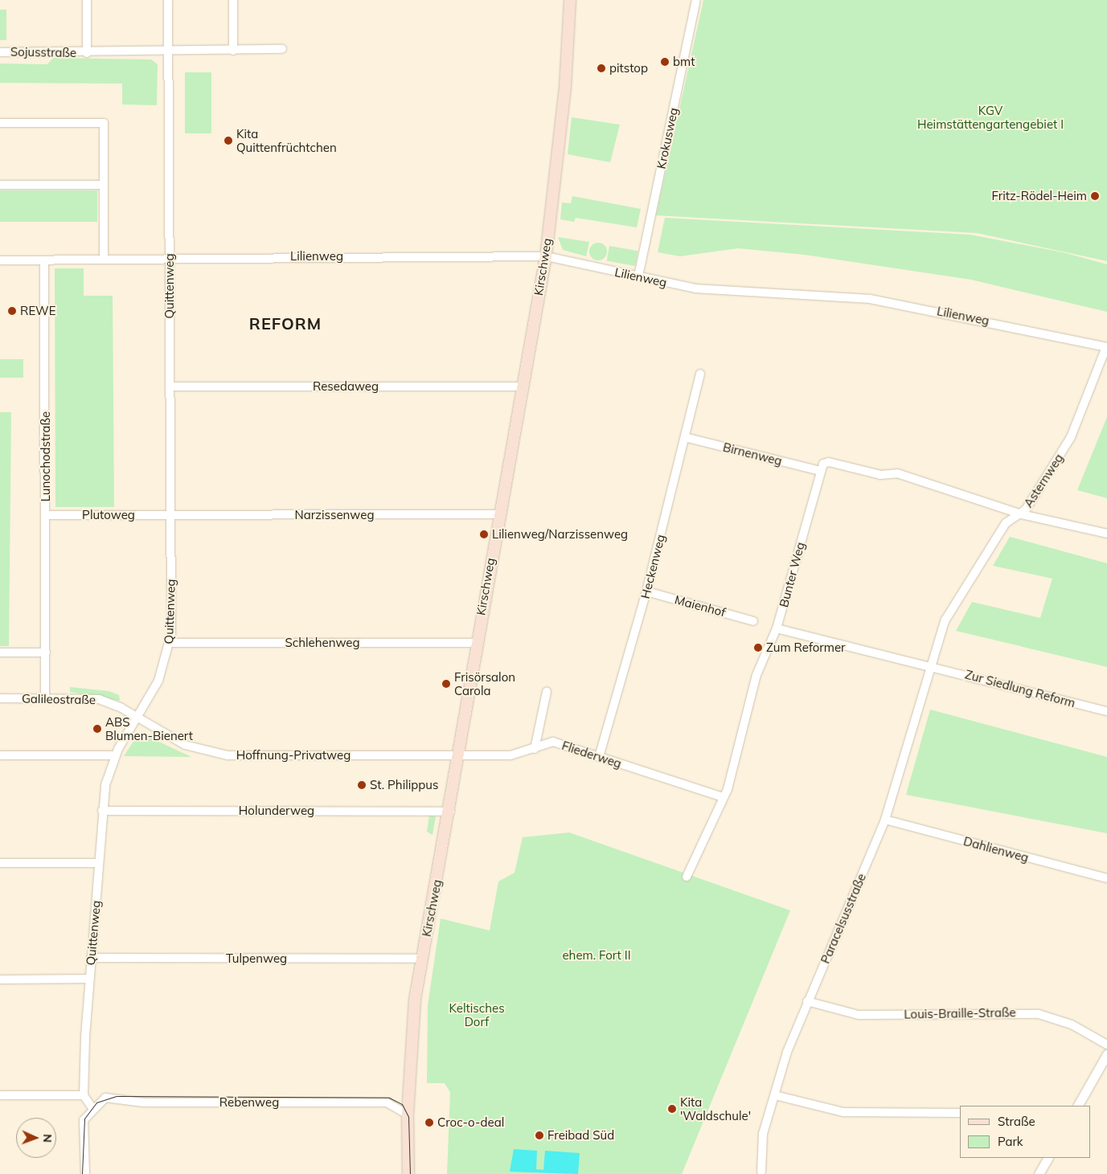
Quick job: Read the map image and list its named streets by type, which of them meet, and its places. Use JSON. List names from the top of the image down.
{
  "streets": {
    "main road": ["Kirschweg"],
    "street": [
      "Sojusstraße",
      "Krokusweg",
      "Lilienweg",
      "Quittenweg",
      "Resedaweg",
      "Birnenweg",
      "Lunochodstraße",
      "Asternweg",
      "Plutoweg",
      "Narzissenweg",
      "Heckenweg",
      "Bunter Weg",
      "Maienhof",
      "Schlehenweg",
      "Zur Siedlung Reform",
      "Galileostraße",
      "Fliederweg",
      "Hoffnung-Privatweg",
      "Holunderweg",
      "Dahlienweg",
      "Paracelsusstraße",
      "Tulpenweg",
      "Louis-Braille-Straße",
      "Rebenweg"
    ]
  },
  "crossings": [
    ["Sojusstraße", "Quittenweg"],
    ["Krokusweg", "Lilienweg"],
    ["Lilienweg", "Kirschweg"],
    ["Lilienweg", "Quittenweg"],
    ["Lilienweg", "Lunochodstraße"],
    ["Lilienweg", "Asternweg"],
    ["Kirschweg", "Resedaweg"],
    ["Kirschweg", "Narzissenweg"],
    ["Kirschweg", "Schlehenweg"],
    ["Kirschweg", "Fliederweg"],
    ["Kirschweg", "Hoffnung-Privatweg"],
    ["Kirschweg", "Holunderweg"],
    ["Kirschweg", "Tulpenweg"],
    ["Kirschweg", "Rebenweg"],
    ["Quittenweg", "Resedaweg"],
    ["Quittenweg", "Plutoweg"],
    ["Quittenweg", "Narzissenweg"],
    ["Quittenweg", "Schlehenweg"],
    ["Quittenweg", "Galileostraße"],
    ["Quittenweg", "Hoffnung-Privatweg"],
    ["Quittenweg", "Holunderweg"],
    ["Quittenweg", "Tulpenweg"],
    ["Birnenweg", "Heckenweg"],
    ["Birnenweg", "Bunter Weg"],
    ["Lunochodstraße", "Plutoweg"],
    ["Lunochodstraße", "Galileostraße"],
    ["Asternweg", "Zur Siedlung Reform"],
    ["Asternweg", "Paracelsusstraße"],
    ["Plutoweg", "Narzissenweg"],
    ["Heckenweg", "Maienhof"],
    ["Heckenweg", "Fliederweg"],
    ["Bunter Weg", "Zur Siedlung Reform"],
    ["Bunter Weg", "Fliederweg"],
    ["Zur Siedlung Reform", "Paracelsusstraße"],
    ["Galileostraße", "Hoffnung-Privatweg"],
    ["Fliederweg", "Hoffnung-Privatweg"],
    ["Dahlienweg", "Paracelsusstraße"],
    ["Paracelsusstraße", "Louis-Braille-Straße"]
  ],
  "districts": ["REFORM"],
  "parks": ["KGV Heimstättengartengebiet I", "ehem. Fort II", "Keltisches Dorf"],
  "places": [
    "bmt",
    "pitstop",
    "Kita Quittenfrüchtchen",
    "Fritz-Rödel-Heim",
    "REWE",
    "Lilienweg/Narzissenweg",
    "Zum Reformer",
    "Frisörsalon Carola",
    "ABS Blumen-Bienert",
    "St. Philippus",
    "Kita 'Waldschule'",
    "Croc-o-deal",
    "Freibad Süd"
  ],
  "legend": ["Straße", "Park"],
  "north": "right"
}
